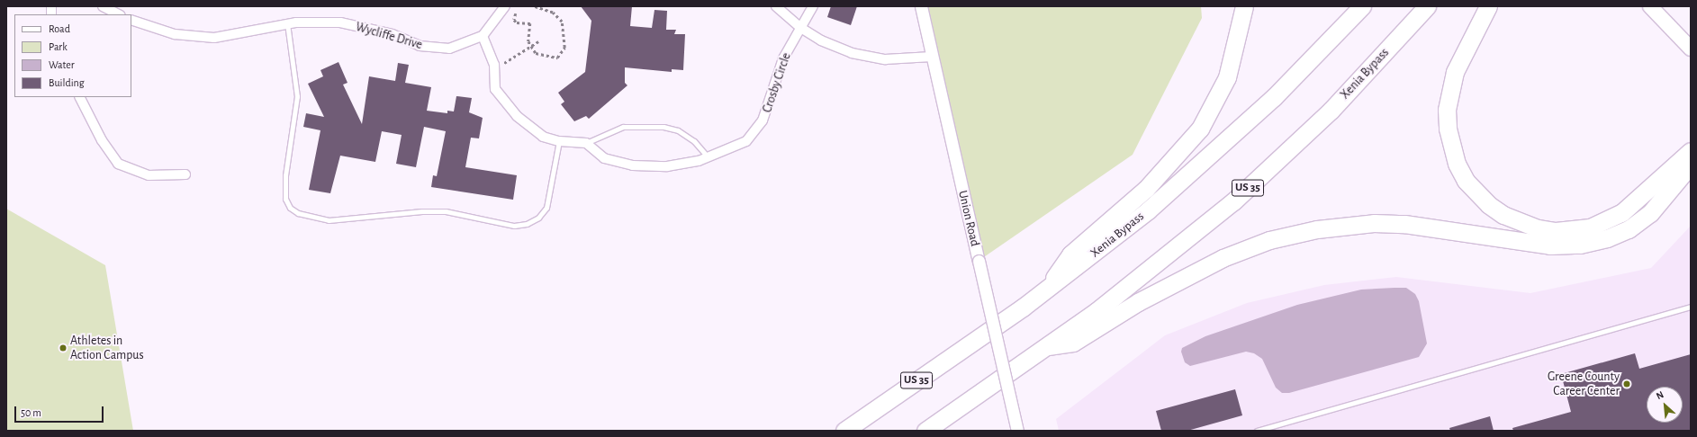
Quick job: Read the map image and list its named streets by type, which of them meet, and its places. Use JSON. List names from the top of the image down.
{
  "streets": {
    "highway": ["Xenia Bypass", "US 35"],
    "street": ["Wycliffe Drive", "Crosby Circle", "Union Road"]
  },
  "places": ["Athletes in Action Campus", "Greene County Career Center"],
  "legend": [
    "Road",
    "Park",
    "Water",
    "Building"
  ],
  "scale_bar": "50 m",
  "north": "top left"
}
